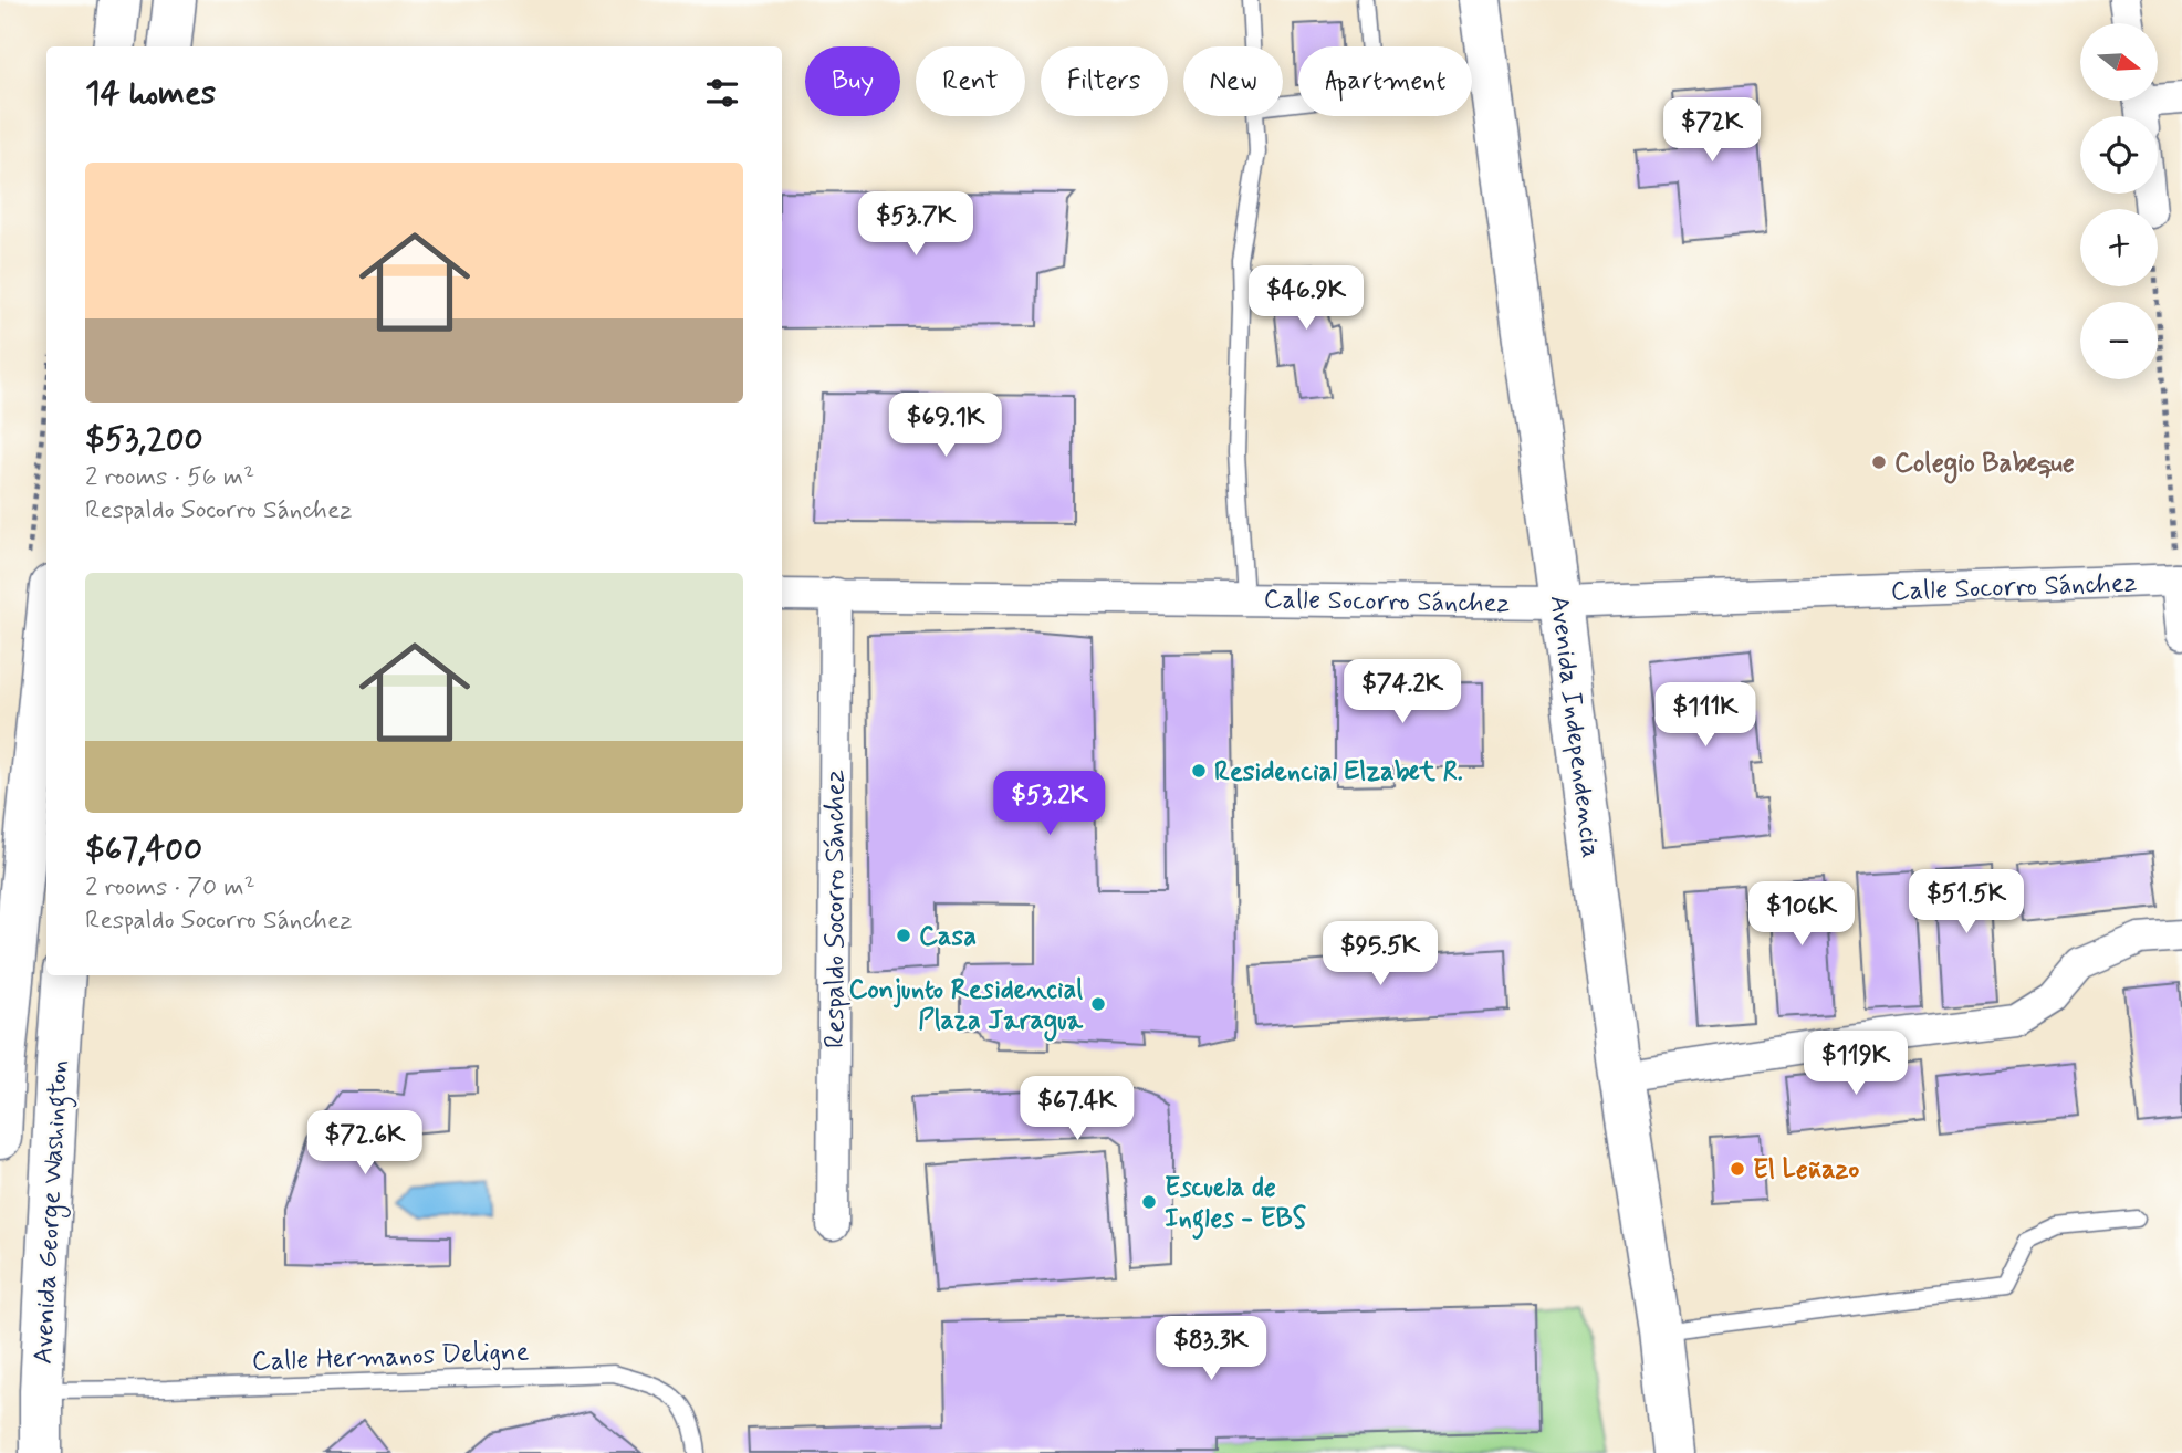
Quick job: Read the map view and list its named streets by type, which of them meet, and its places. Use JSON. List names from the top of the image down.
{
  "streets": {
    "main road": ["Avenida Independencia", "Avenida George Washington"],
    "street": ["Calle Socorro Sánchez", "Respaldo Socorro Sánchez"],
    "lane": ["Calle Hermanos Deligne"]
  },
  "crossings": [
    ["Calle Socorro Sánchez", "Avenida Independencia"],
    ["Calle Socorro Sánchez", "Respaldo Socorro Sánchez"],
    ["Avenida George Washington", "Calle Hermanos Deligne"]
  ],
  "places": [
    "Colegio Babeque",
    "Residencial Elzabet R.",
    "Casa",
    "Conjunto Residencial Plaza Jaragua",
    "El Leñazo",
    "Escuela de Ingles - EBS"
  ],
  "north": "right",
  "page": {
    "map_buttons": ["+", "−"],
    "chip": [
      "Buy",
      "Rent",
      "Filters",
      "New",
      "Apartment"
    ],
    "heading": "14 homes",
    "price": [
      "$72K",
      "$53.7K",
      "$46.9K",
      "$69.1K",
      "$74.2K",
      "$111K",
      "$53.2K",
      "$51.5K",
      "$106K",
      "$95.5K",
      "$119K",
      "$67.4K",
      "$72.6K",
      "$83.3K"
    ],
    "list": [
      {
        "name": "$53,200",
        "note": "2 rooms · 56 m² · Respaldo Socorro Sánchez"
      },
      {
        "name": "$67,400",
        "note": "2 rooms · 70 m² · Respaldo Socorro Sánchez"
      }
    ]
  }
}
